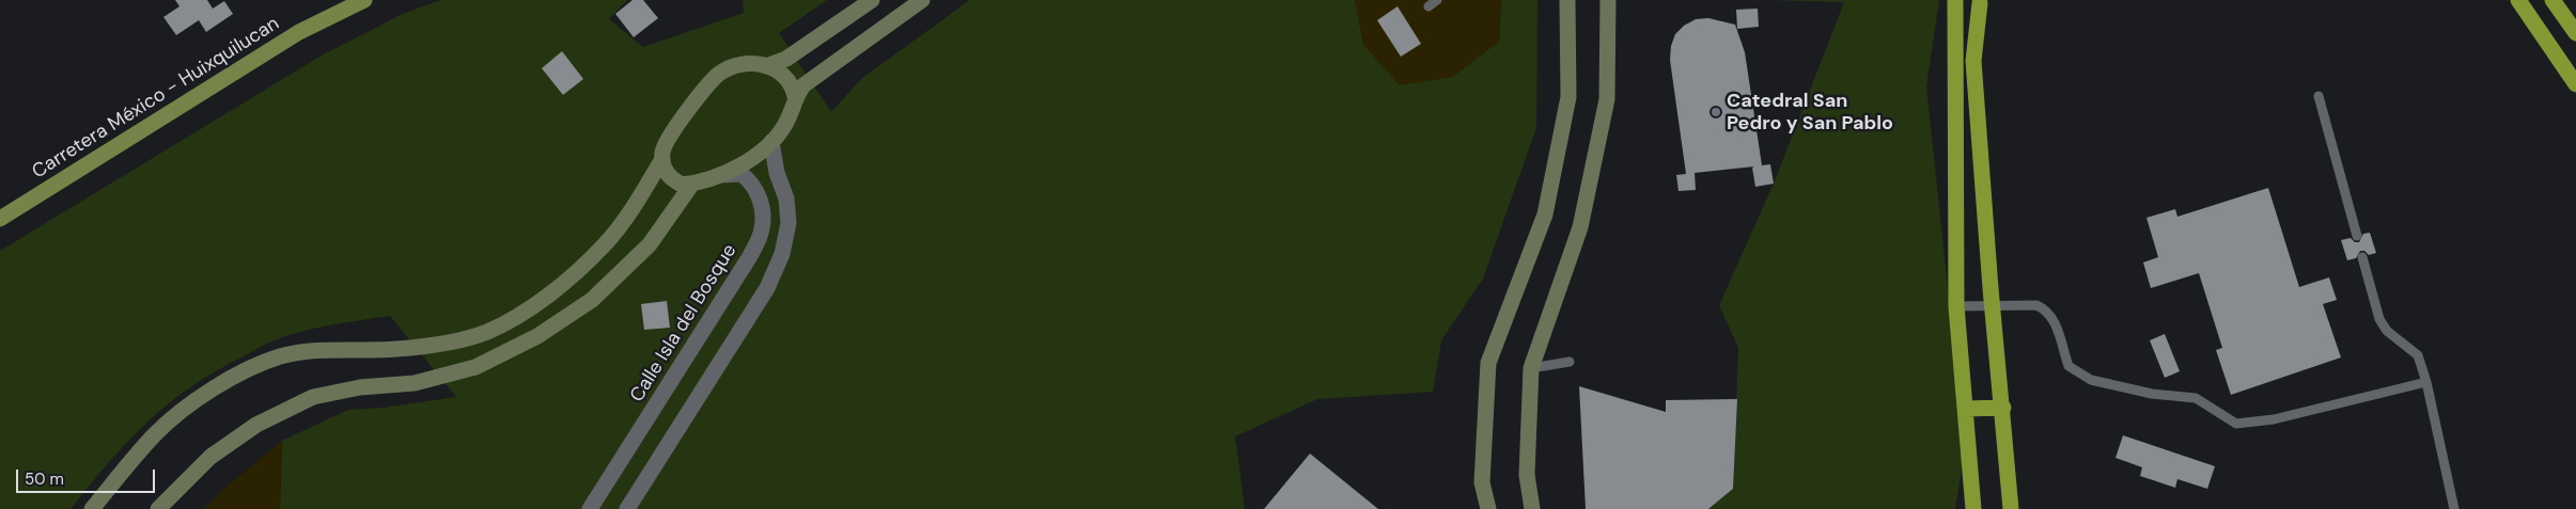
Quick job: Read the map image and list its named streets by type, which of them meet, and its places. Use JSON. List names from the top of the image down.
{
  "streets": {
    "main road": ["Carretera México - Huixquilucan"],
    "street": ["Calle Isla del Bosque"]
  },
  "places": ["Catedral San Pedro y San Pablo"],
  "scale_bar": "50 m"
}
